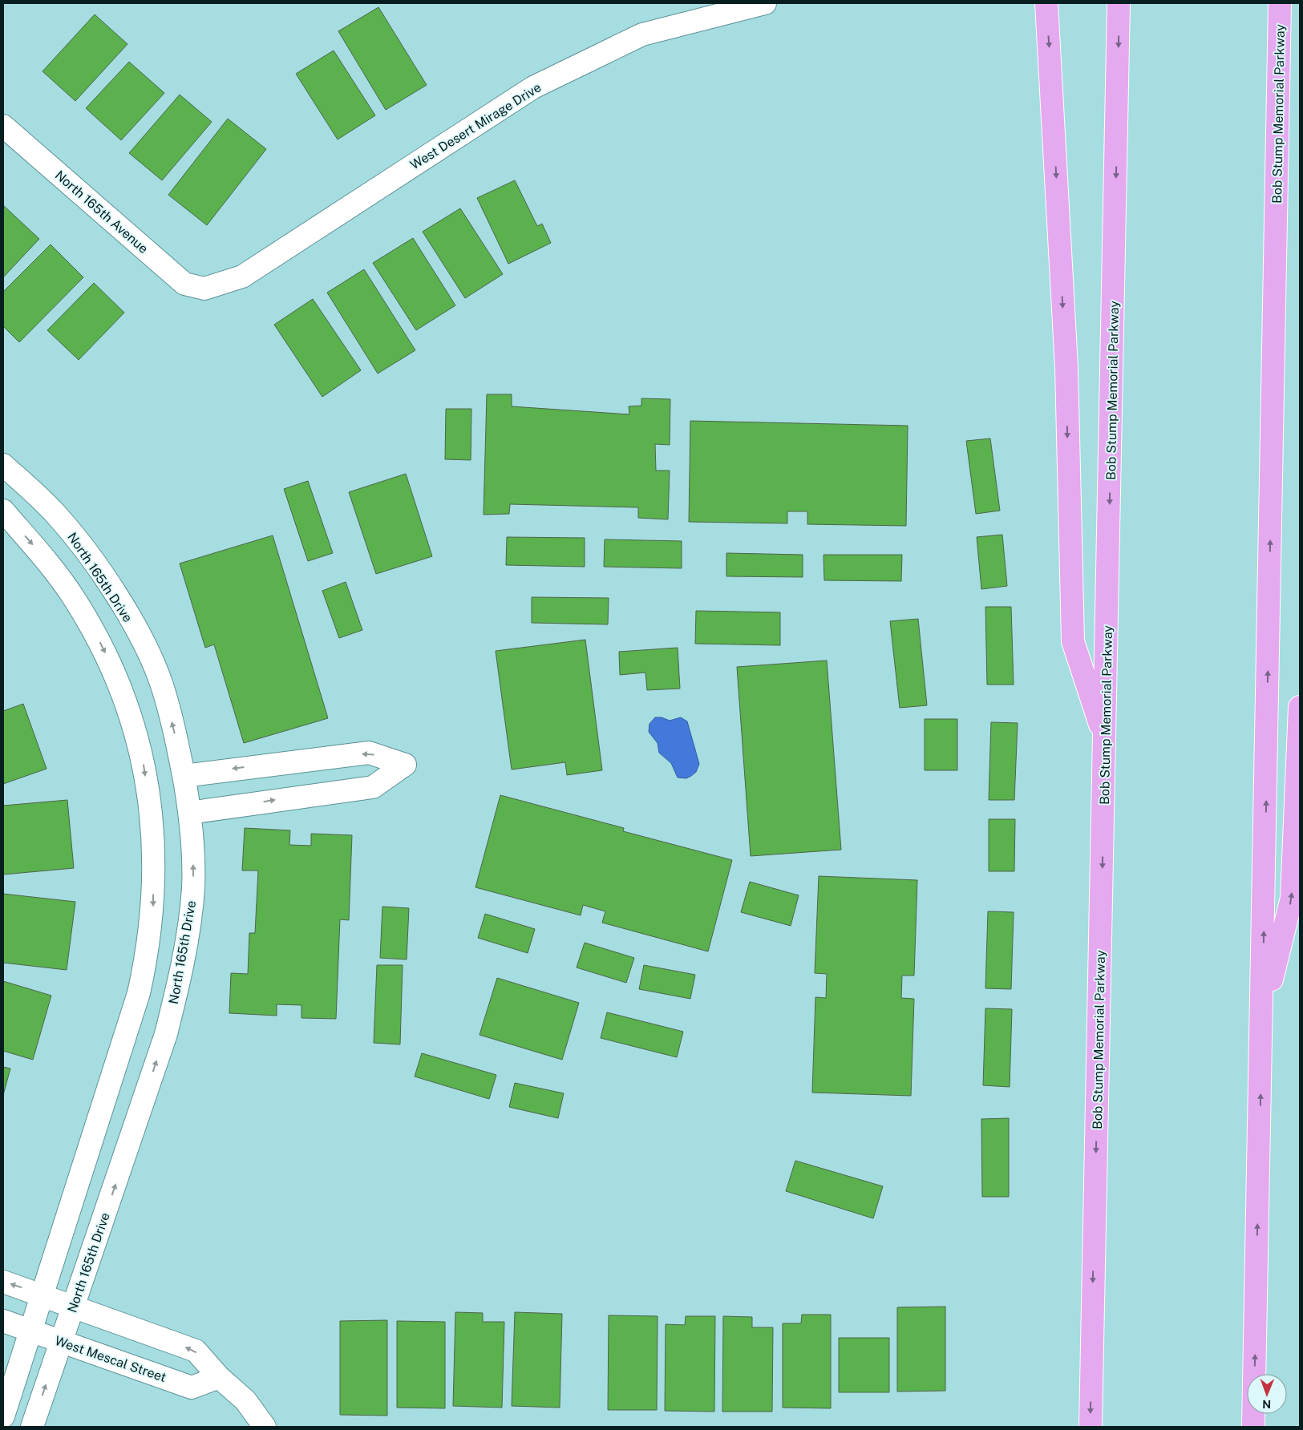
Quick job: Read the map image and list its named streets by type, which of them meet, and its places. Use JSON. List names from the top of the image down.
{
  "streets": {
    "highway": ["Bob Stump Memorial Parkway"],
    "street": [
      "West Desert Mirage Drive",
      "North 165th Avenue",
      "North 165th Drive",
      "West Mescal Street"
    ]
  },
  "crossings": [
    ["West Desert Mirage Drive", "North 165th Avenue"],
    ["North 165th Drive", "West Mescal Street"]
  ],
  "north": "bottom"
}
